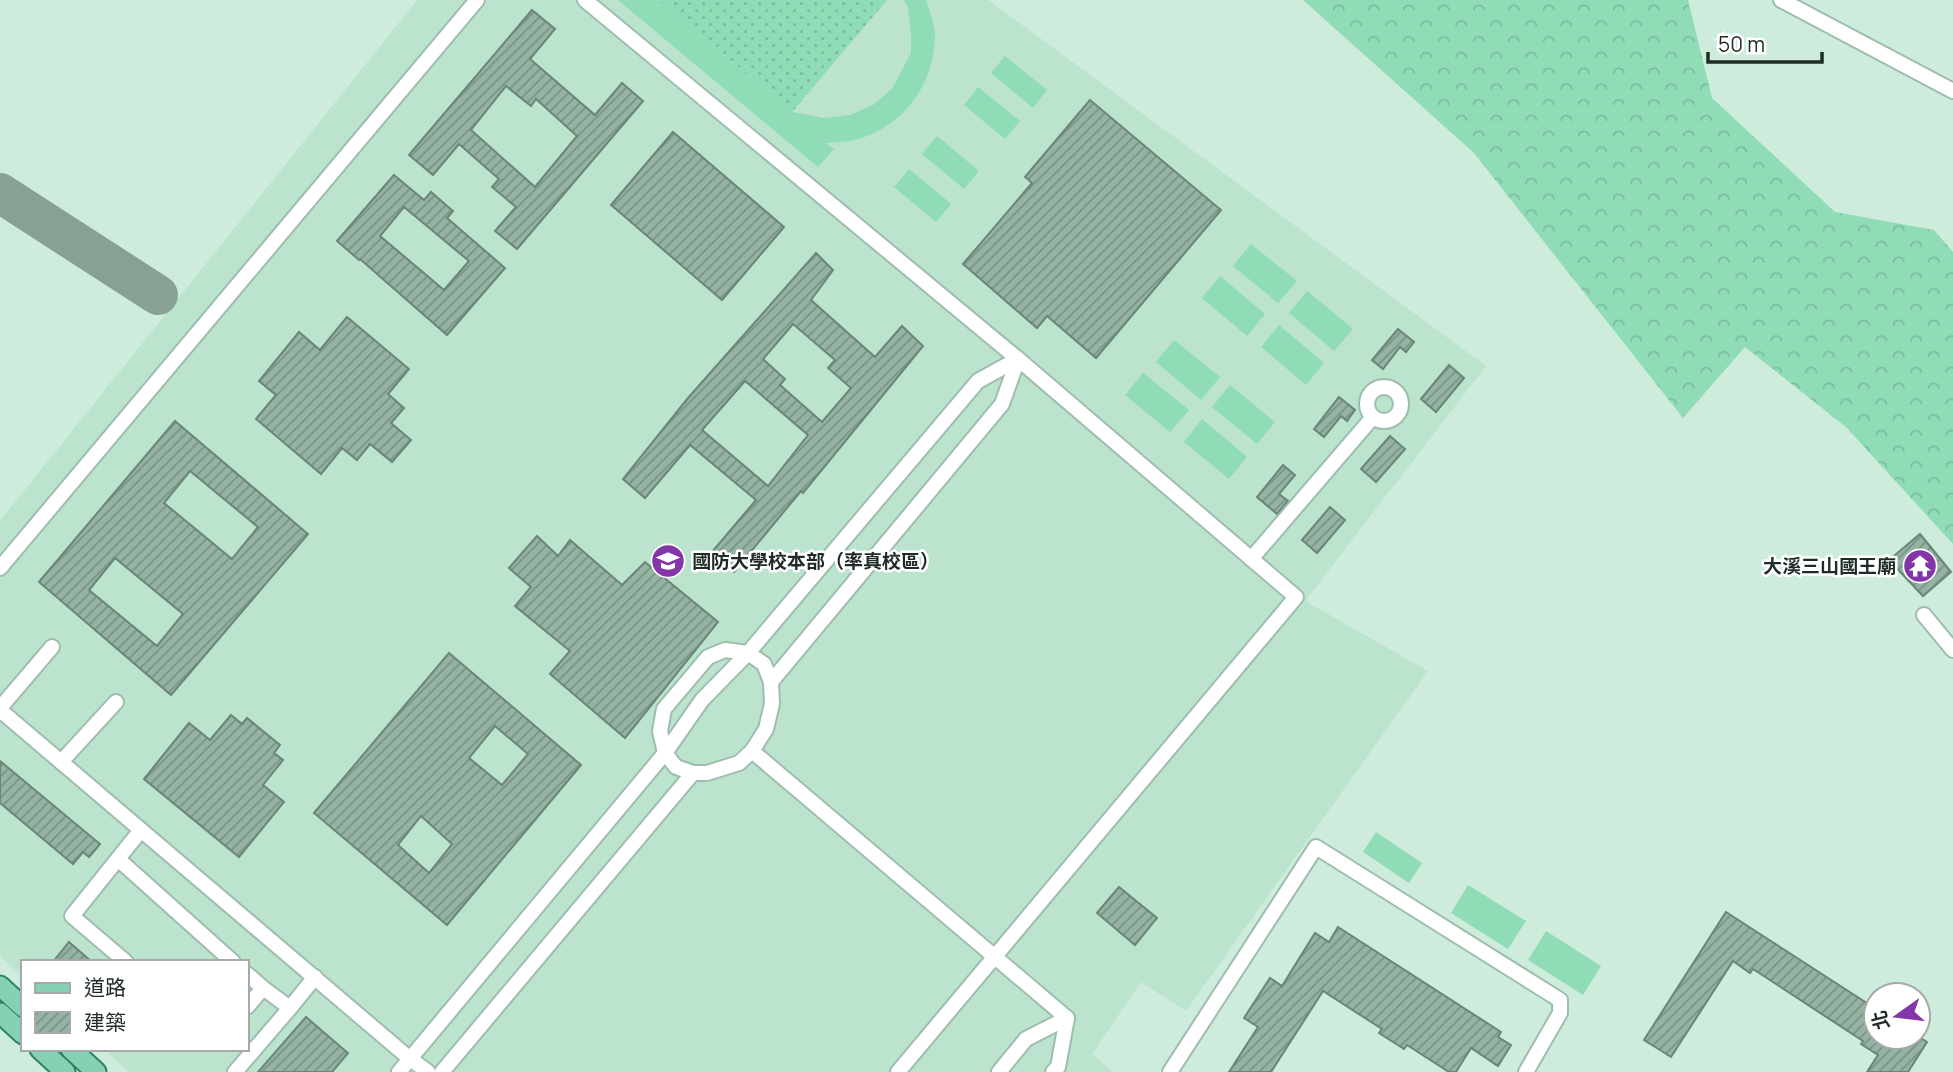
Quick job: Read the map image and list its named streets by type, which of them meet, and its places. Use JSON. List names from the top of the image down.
{
  "places": {
    "school or university": ["國防大學校本部（率真校區）"],
    "temple": ["大溪三山國王廟"]
  },
  "legend": ["道路", "建築"],
  "scale_bar": "50 m",
  "north": "left"
}
